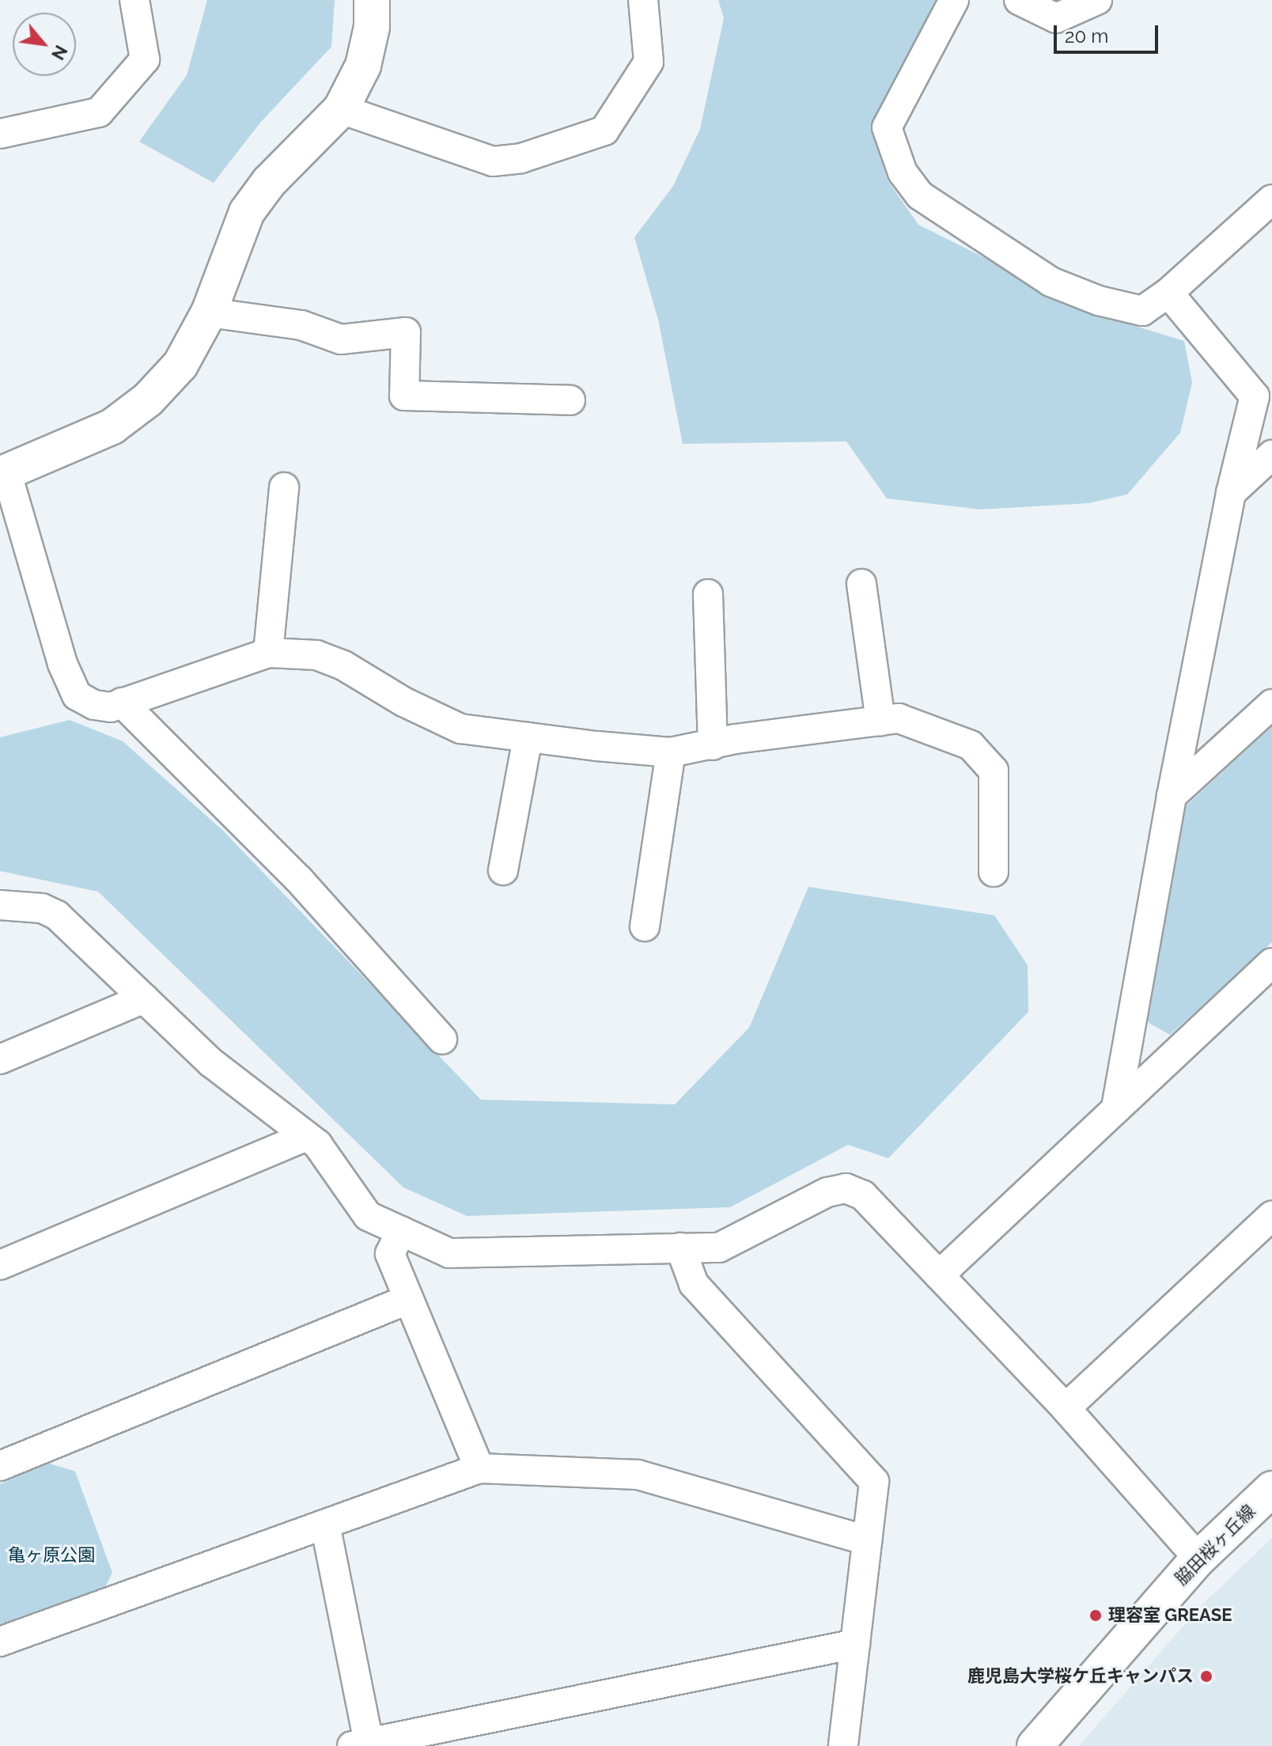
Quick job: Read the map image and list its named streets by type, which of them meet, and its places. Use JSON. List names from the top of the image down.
{
  "streets": {
    "street": ["脇田桜ヶ丘線"]
  },
  "parks": ["亀ヶ原公園"],
  "places": ["理容室 GREASE", "鹿児島大学桜ケ丘キャンパス"],
  "scale_bar": "20 m",
  "north": "bottom right"
}
